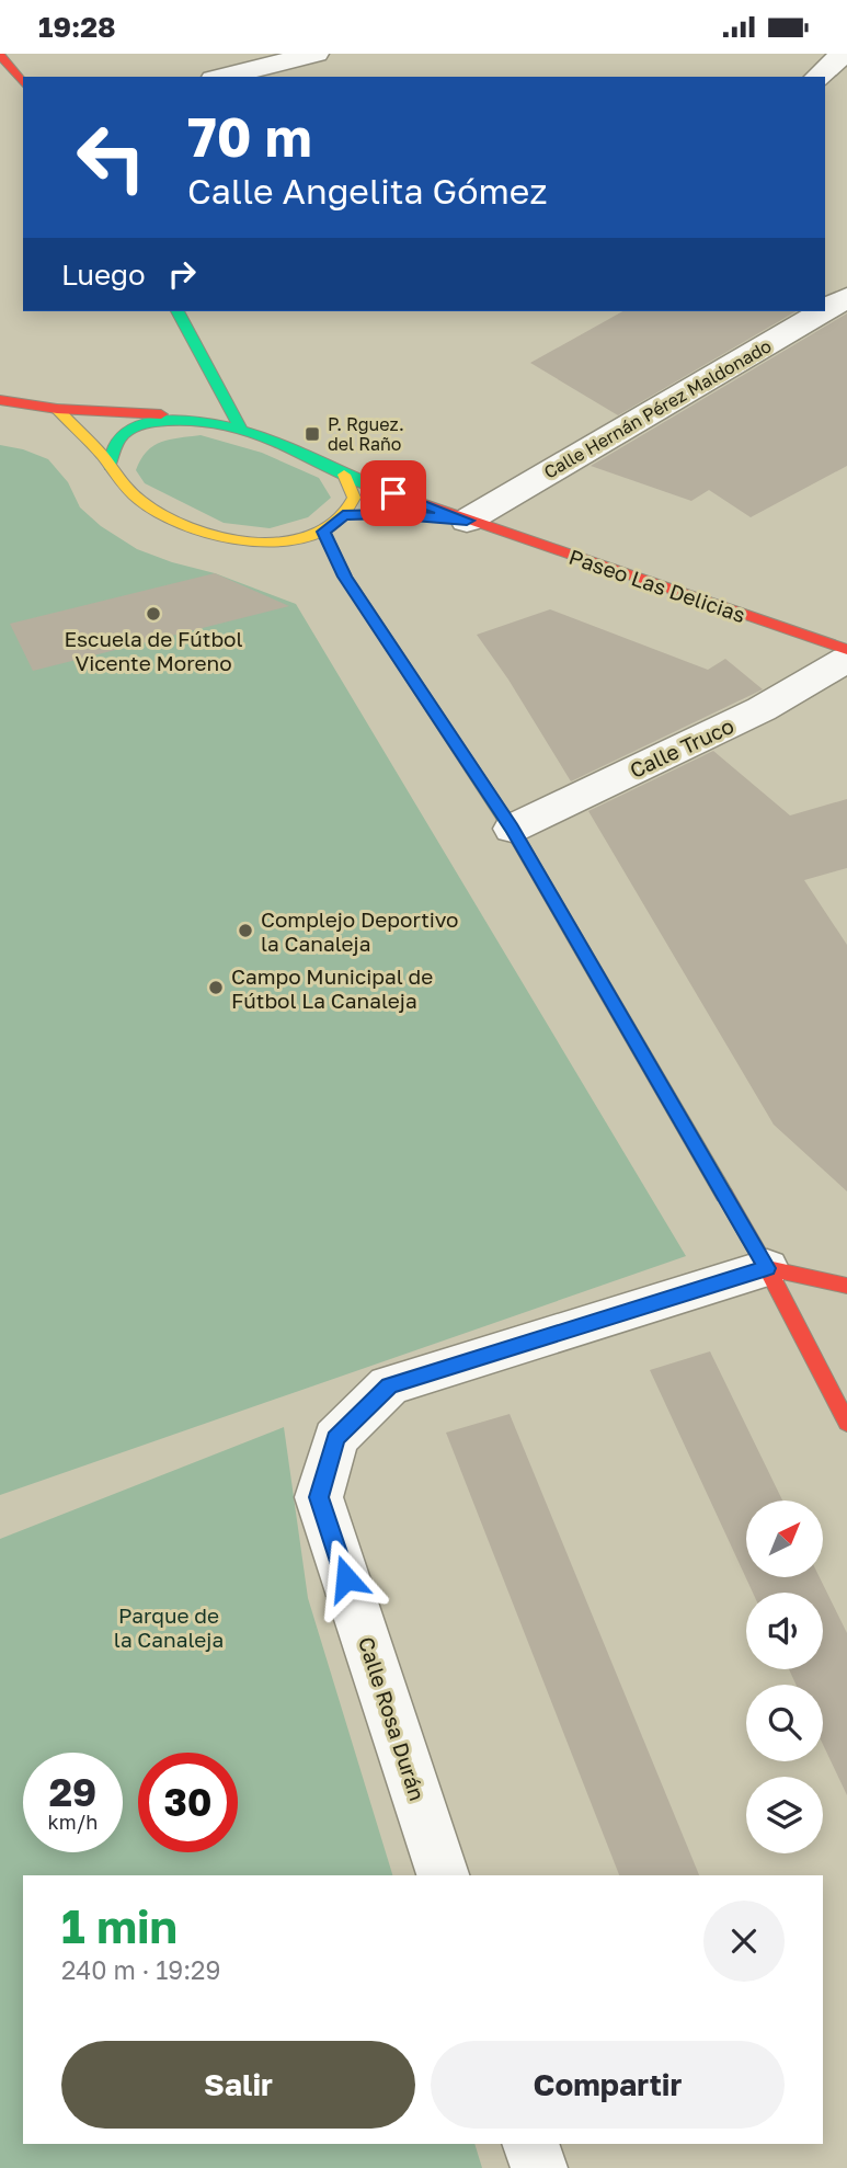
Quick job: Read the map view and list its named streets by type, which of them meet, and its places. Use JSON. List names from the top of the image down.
{
  "streets": {
    "street": [
      "Calle Hernán Pérez Maldonado",
      "Paseo Las Delicias",
      "Calle Truco",
      "Calle Rosa Durán"
    ]
  },
  "crossings": [
    ["Calle Hernán Pérez Maldonado", "Paseo Las Delicias"]
  ],
  "parks": ["Parque de la Canaleja"],
  "places": {
    "transit": ["P. Rguez. del Raño"],
    "other": ["Escuela de Fútbol Vicente Moreno", "Complejo Deportivo la Canaleja", "Campo Municipal de Fútbol La Canaleja"]
  },
  "north": "top right",
  "page": {
    "status": "19:28",
    "turn": ["70 m", "Calle Angelita Gómez"],
    "then": "Luego",
    "speed": "29 km/h",
    "limit": "30",
    "heading": ["1 min", "240 m · 19:29"],
    "buttons": ["Salir", "Compartir"]
  }
}
